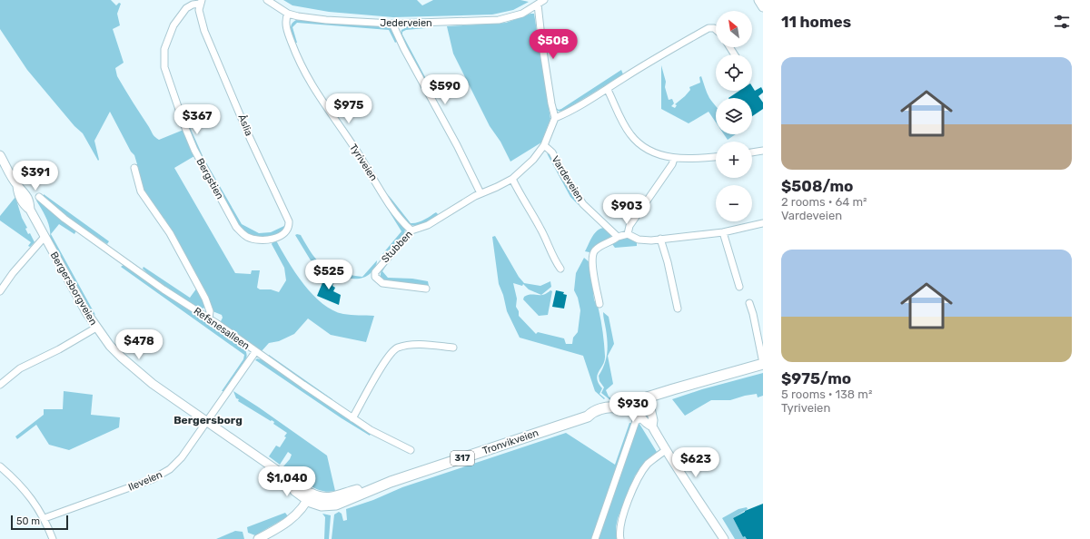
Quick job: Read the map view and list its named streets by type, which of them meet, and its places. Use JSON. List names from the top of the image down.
{
  "streets": {
    "main road": ["Tronvikveien", "317"],
    "street": [
      "Jederveien",
      "Åslia",
      "Tyriveien",
      "Bergstien",
      "Vardeveien",
      "Stubben",
      "Bergersborgveien",
      "Refsnesalleen",
      "Ileveien"
    ]
  },
  "crossings": [
    ["Jederveien", "Tyriveien"],
    ["Åslia", "Bergstien"],
    ["Tyriveien", "Stubben"],
    ["Vardeveien", "Stubben"],
    ["Bergersborgveien", "Tronvikveien"],
    ["Bergersborgveien", "Ileveien"],
    ["Refsnesalleen", "Ileveien"]
  ],
  "districts": ["Bergersborg"],
  "scale_bar": "50 m",
  "north": "top left",
  "page": {
    "heading": "11 homes",
    "map_buttons": ["+", "−"],
    "price": [
      "$508",
      "$590",
      "$975",
      "$367",
      "$391",
      "$903",
      "$525",
      "$478",
      "$930",
      "$623",
      "$1,040"
    ],
    "list": [
      {
        "name": "$508/mo",
        "note": "2 rooms · 64 m² · Vardeveien"
      },
      {
        "name": "$975/mo",
        "note": "5 rooms · 138 m² · Tyriveien"
      }
    ],
    "scale": "50 m"
  }
}
